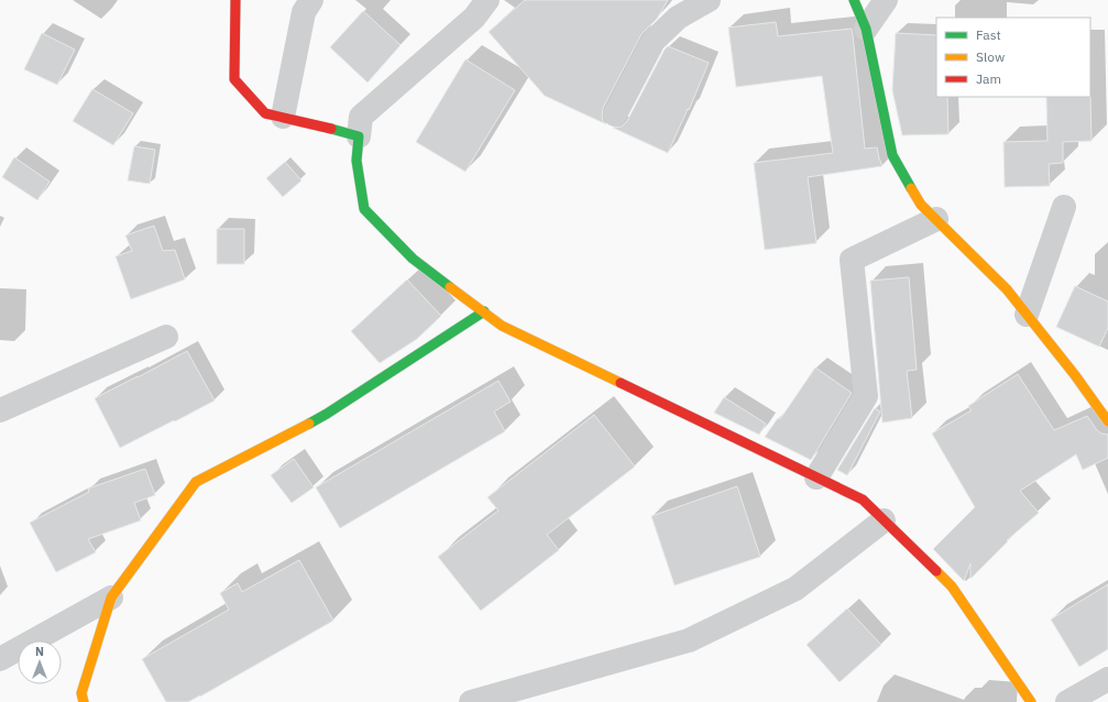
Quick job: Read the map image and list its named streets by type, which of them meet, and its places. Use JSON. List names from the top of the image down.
{
  "legend": ["Fast", "Slow", "Jam"],
  "north": "top"
}
